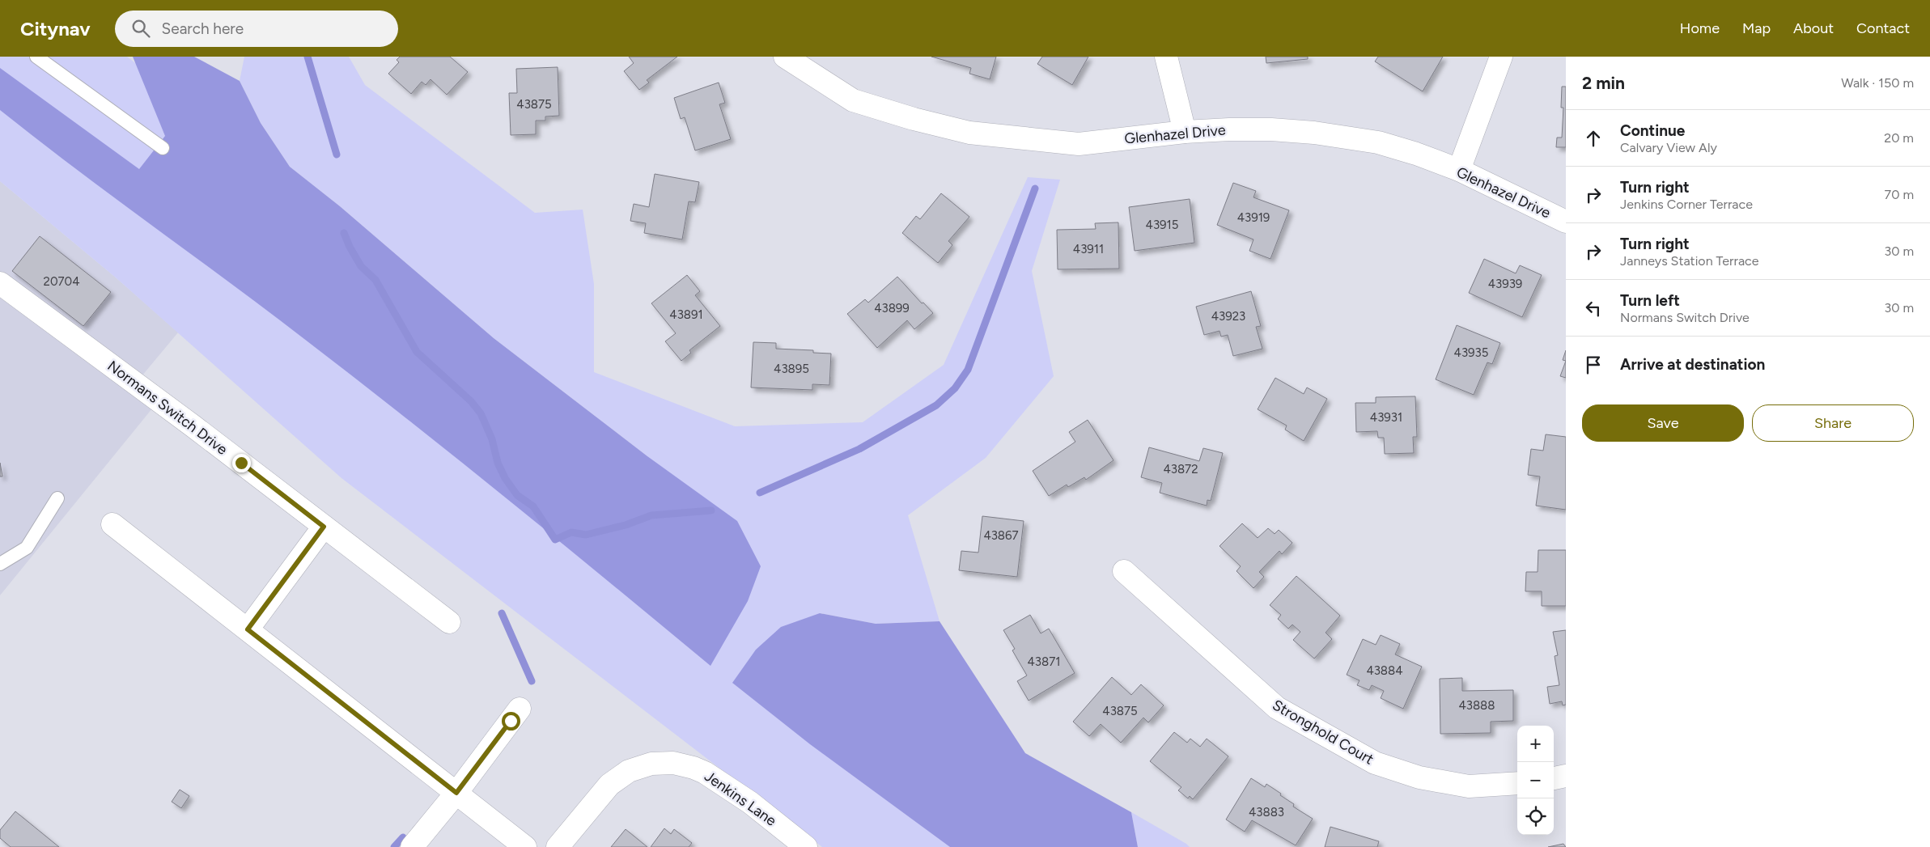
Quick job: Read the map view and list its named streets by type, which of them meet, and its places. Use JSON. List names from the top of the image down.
{
  "streets": {
    "street": [
      "Glenhazel Drive",
      "Normans Switch Drive",
      "Stronghold Court",
      "Jenkins Lane"
    ]
  },
  "house_numbers": [
    "43875",
    "43919",
    "43915",
    "43911",
    "20704",
    "43939",
    "43899",
    "43891",
    "43923",
    "43935",
    "43895",
    "43931",
    "43872",
    "43867",
    "43871",
    "43884",
    "43888",
    "43875",
    "43883"
  ],
  "page": {
    "header": "Citynav",
    "search": "Search here",
    "nav": [
      "Home",
      "Map",
      "About",
      "Contact"
    ],
    "heading": ["2 min", "Walk · 150 m"],
    "list": [
      ["Continue", "Calvary View Aly", "20 m"],
      ["Turn right", "Jenkins Corner Terrace", "70 m"],
      ["Turn right", "Janneys Station Terrace", "30 m"],
      ["Turn left", "Normans Switch Drive", "30 m"],
      "Arrive at destination"
    ],
    "buttons": ["Save", "Share"],
    "map_buttons": ["+", "−"]
  }
}
